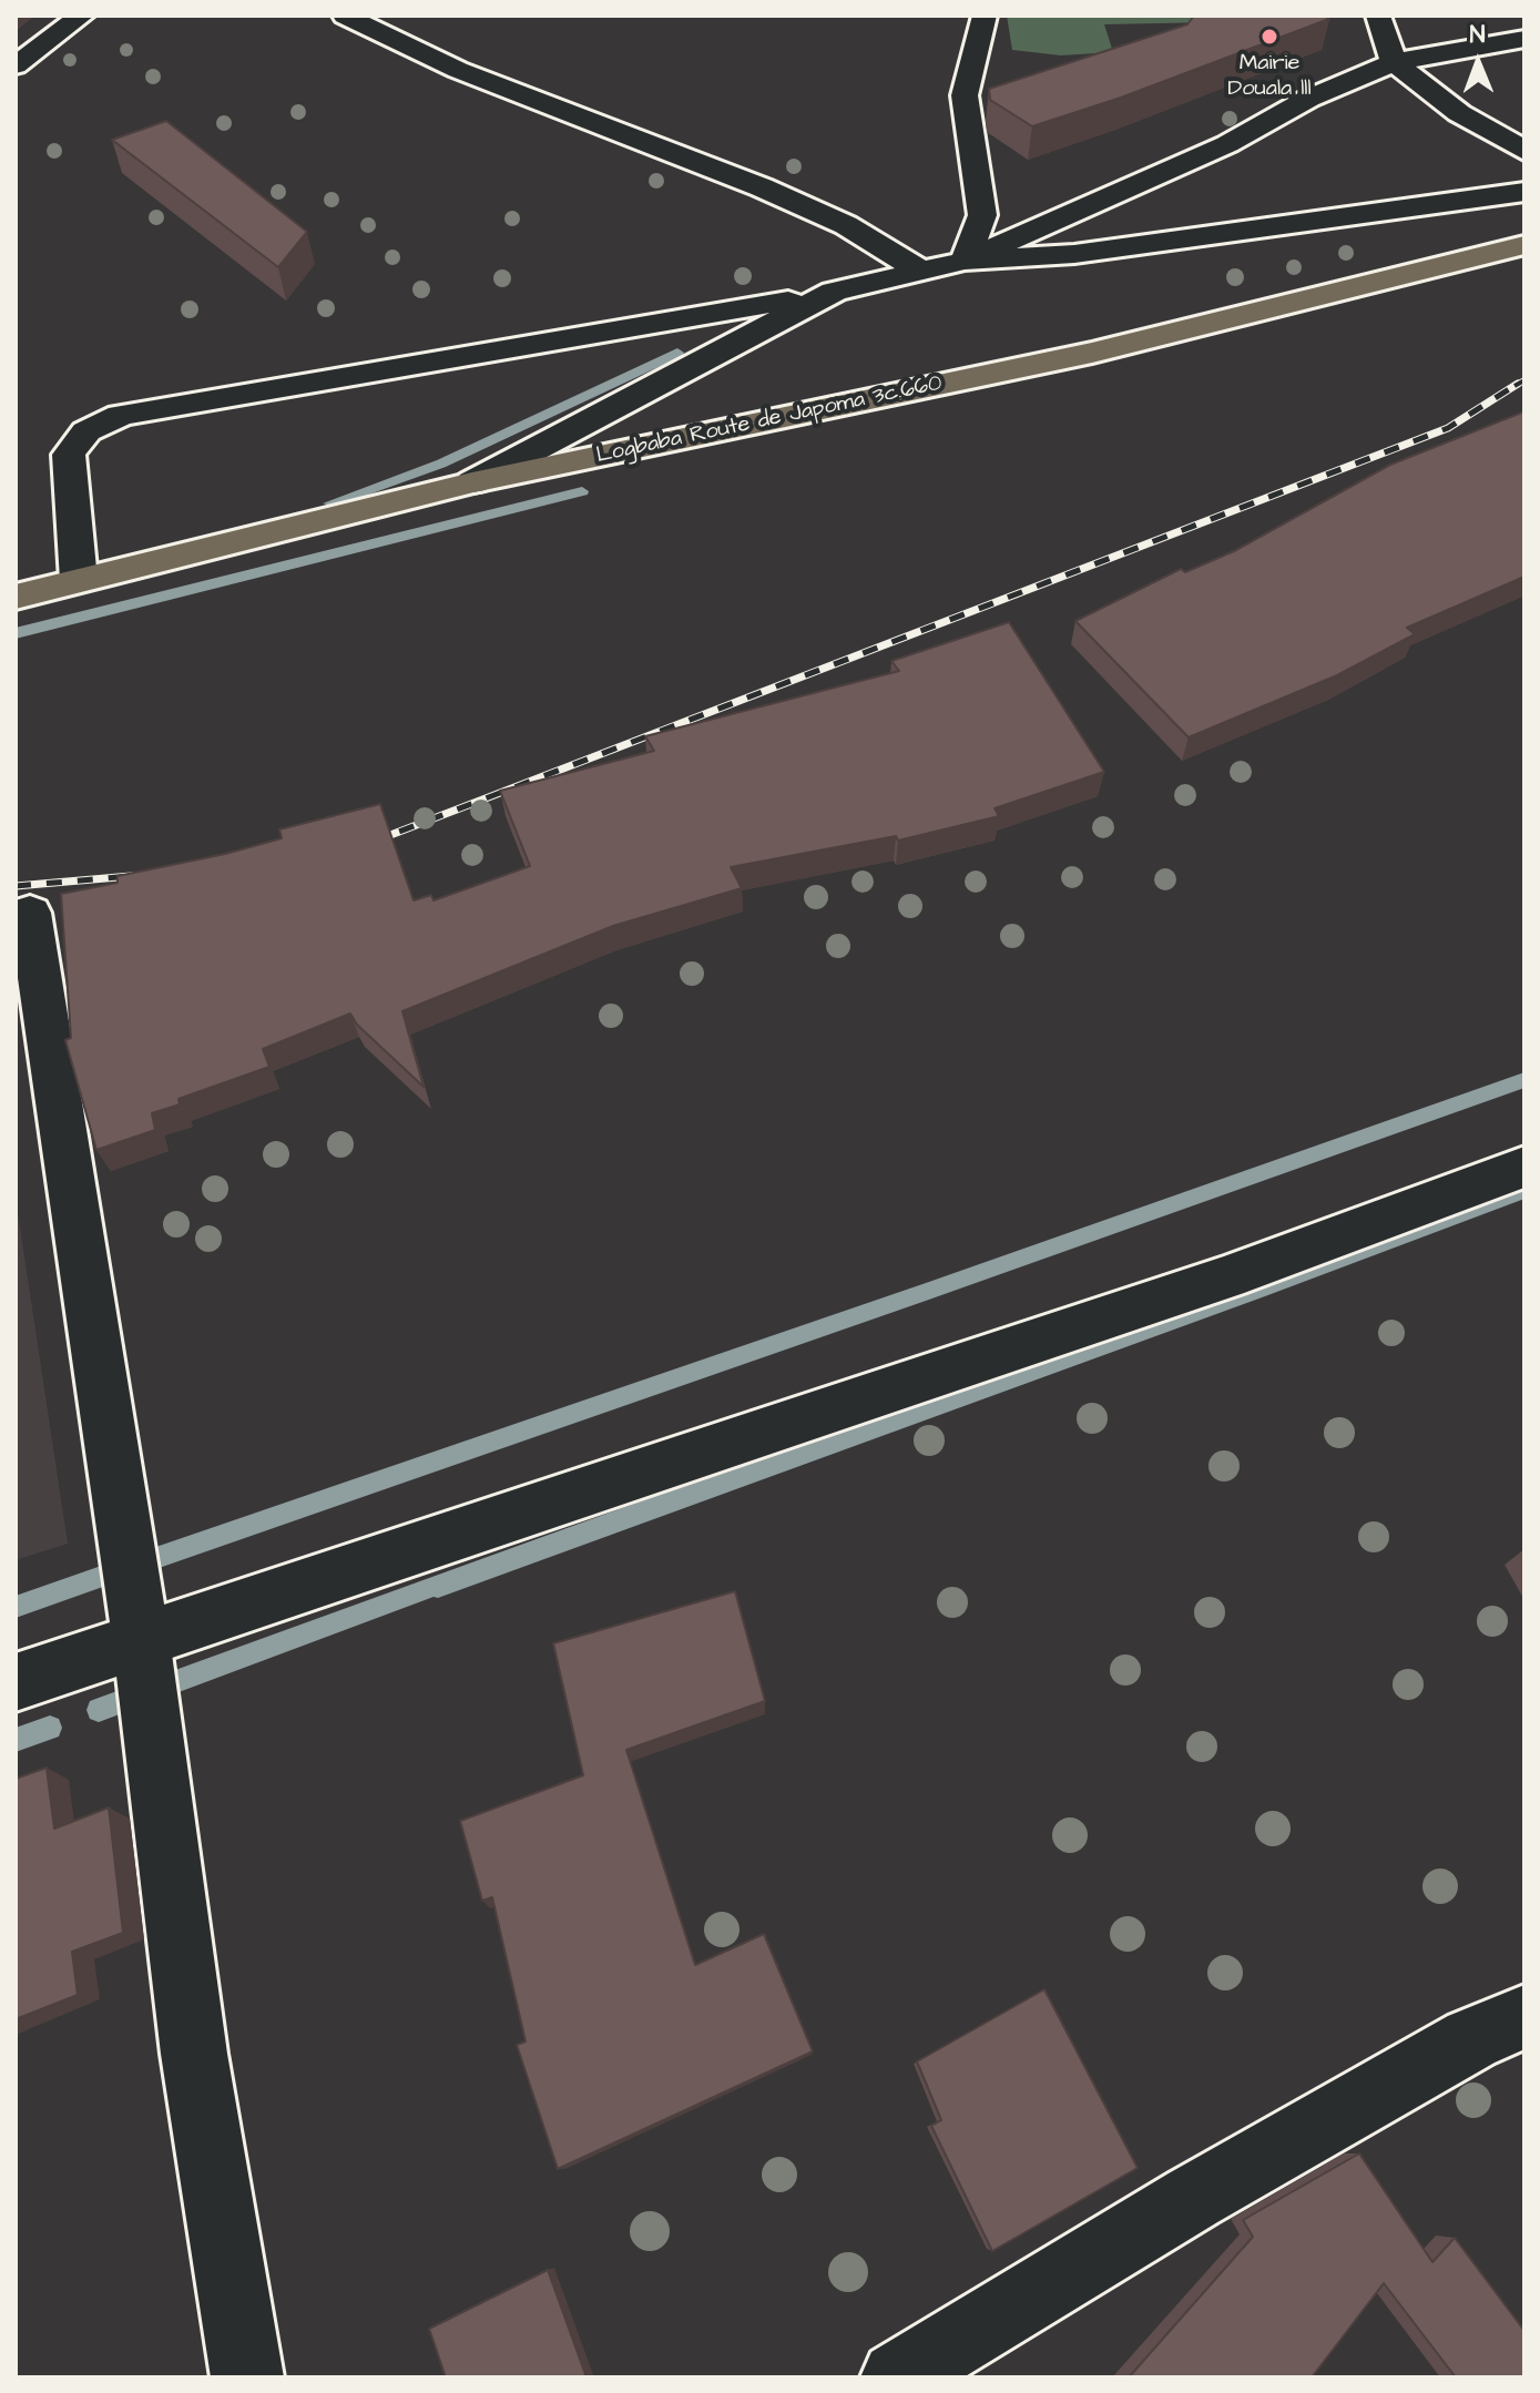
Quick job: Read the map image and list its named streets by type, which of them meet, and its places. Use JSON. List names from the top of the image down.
{
  "streets": {
    "main road": ["Logbaba Route de Japoma 3c.660"]
  },
  "places": ["Mairie Douala lll"],
  "north": "top"
}
